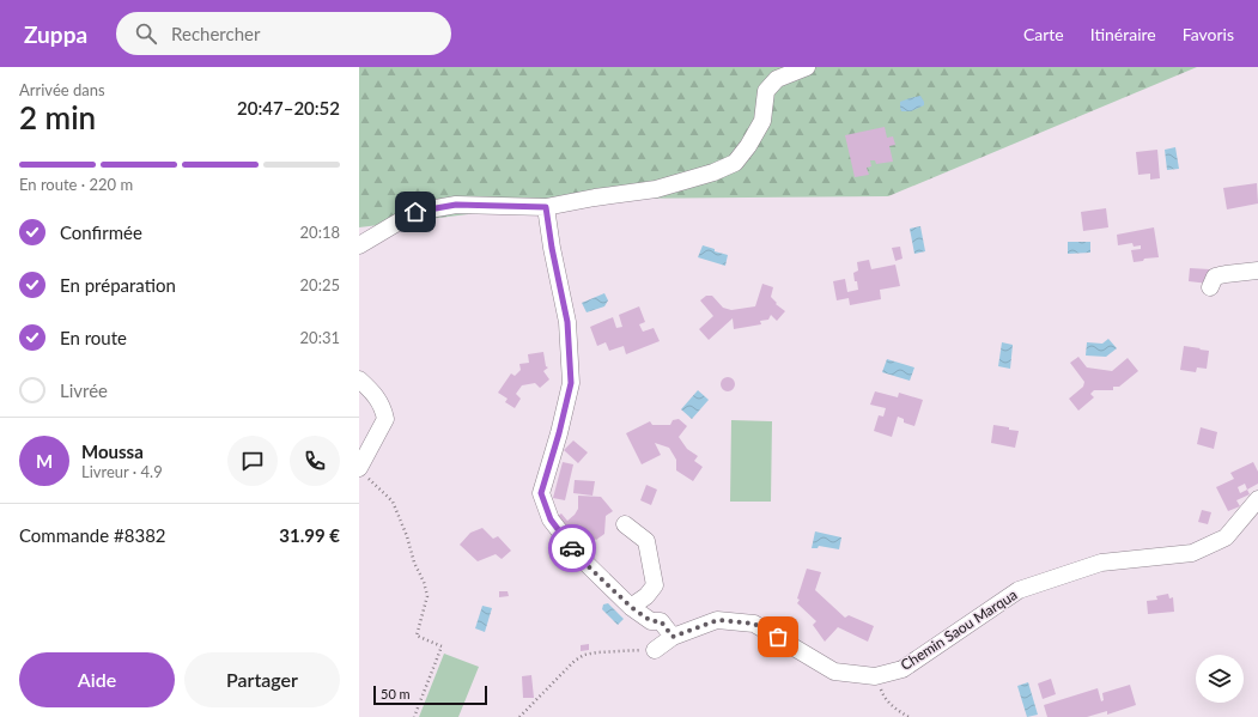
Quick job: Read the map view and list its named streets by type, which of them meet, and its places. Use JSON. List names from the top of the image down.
{
  "streets": {
    "street": ["Chemin Saou Marqua"]
  },
  "scale_bar": "50 m",
  "page": {
    "header": "Zuppa",
    "search": "Rechercher",
    "nav": ["Carte", "Itinéraire", "Favoris"],
    "heading": ["2 min", "Arrivée dans", "20:47–20:52"],
    "panel": [
      "Moussa",
      "Livreur · 4.9",
      "Commande #8382",
      "31.99 €"
    ],
    "bar": "En route · 220 m",
    "list": [
      ["Confirmée", "20:18"],
      ["En préparation", "20:25"],
      ["En route", "20:31"],
      "Livrée"
    ],
    "round": "M",
    "buttons": ["Aide", "Partager"],
    "scale": "50 m"
  }
}
